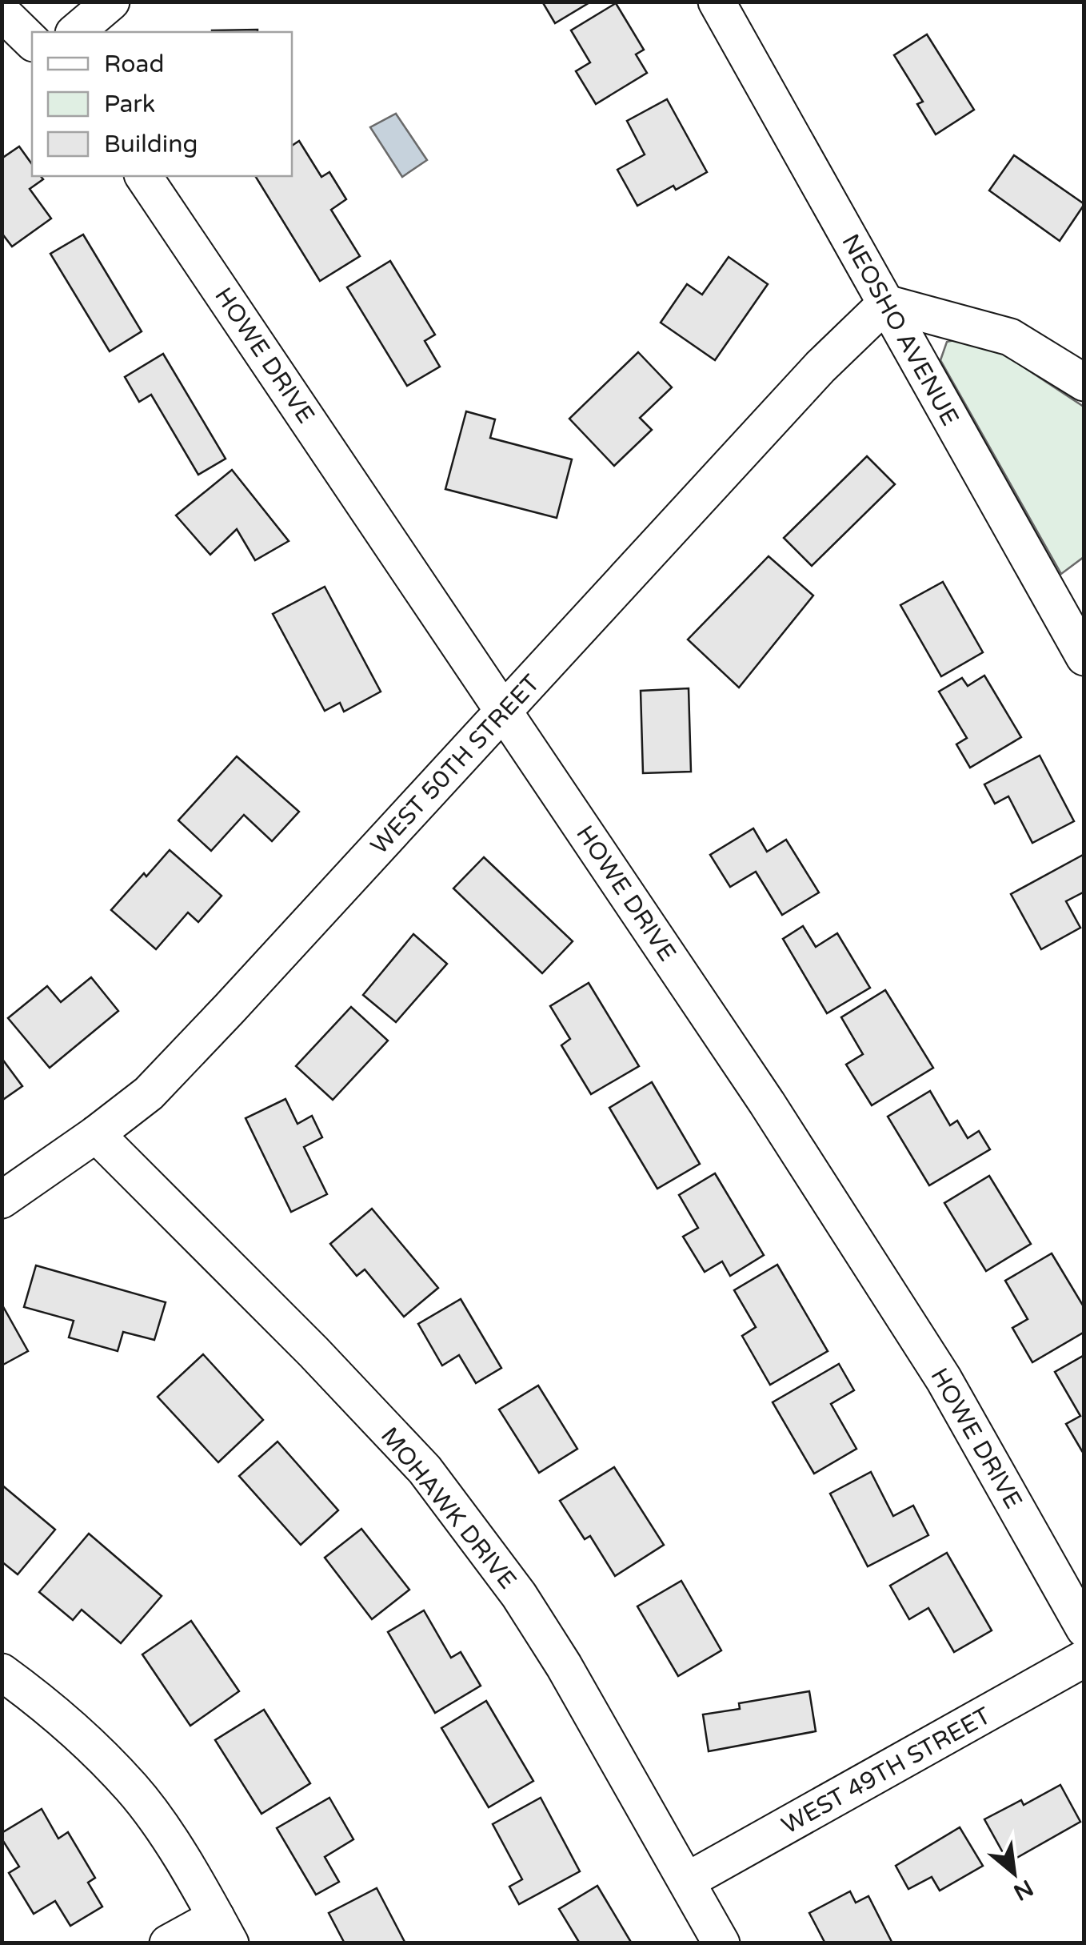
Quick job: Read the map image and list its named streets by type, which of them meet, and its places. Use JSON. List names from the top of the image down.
{
  "streets": {
    "street": [
      "NEOSHO AVENUE",
      "HOWE DRIVE",
      "WEST 50TH STREET",
      "MOHAWK DRIVE",
      "WEST 49TH STREET"
    ]
  },
  "crossings": [
    ["NEOSHO AVENUE", "WEST 50TH STREET"],
    ["HOWE DRIVE", "WEST 50TH STREET"],
    ["WEST 50TH STREET", "MOHAWK DRIVE"],
    ["MOHAWK DRIVE", "WEST 49TH STREET"]
  ],
  "legend": ["Road", "Park", "Building"],
  "north": "bottom right"
}
